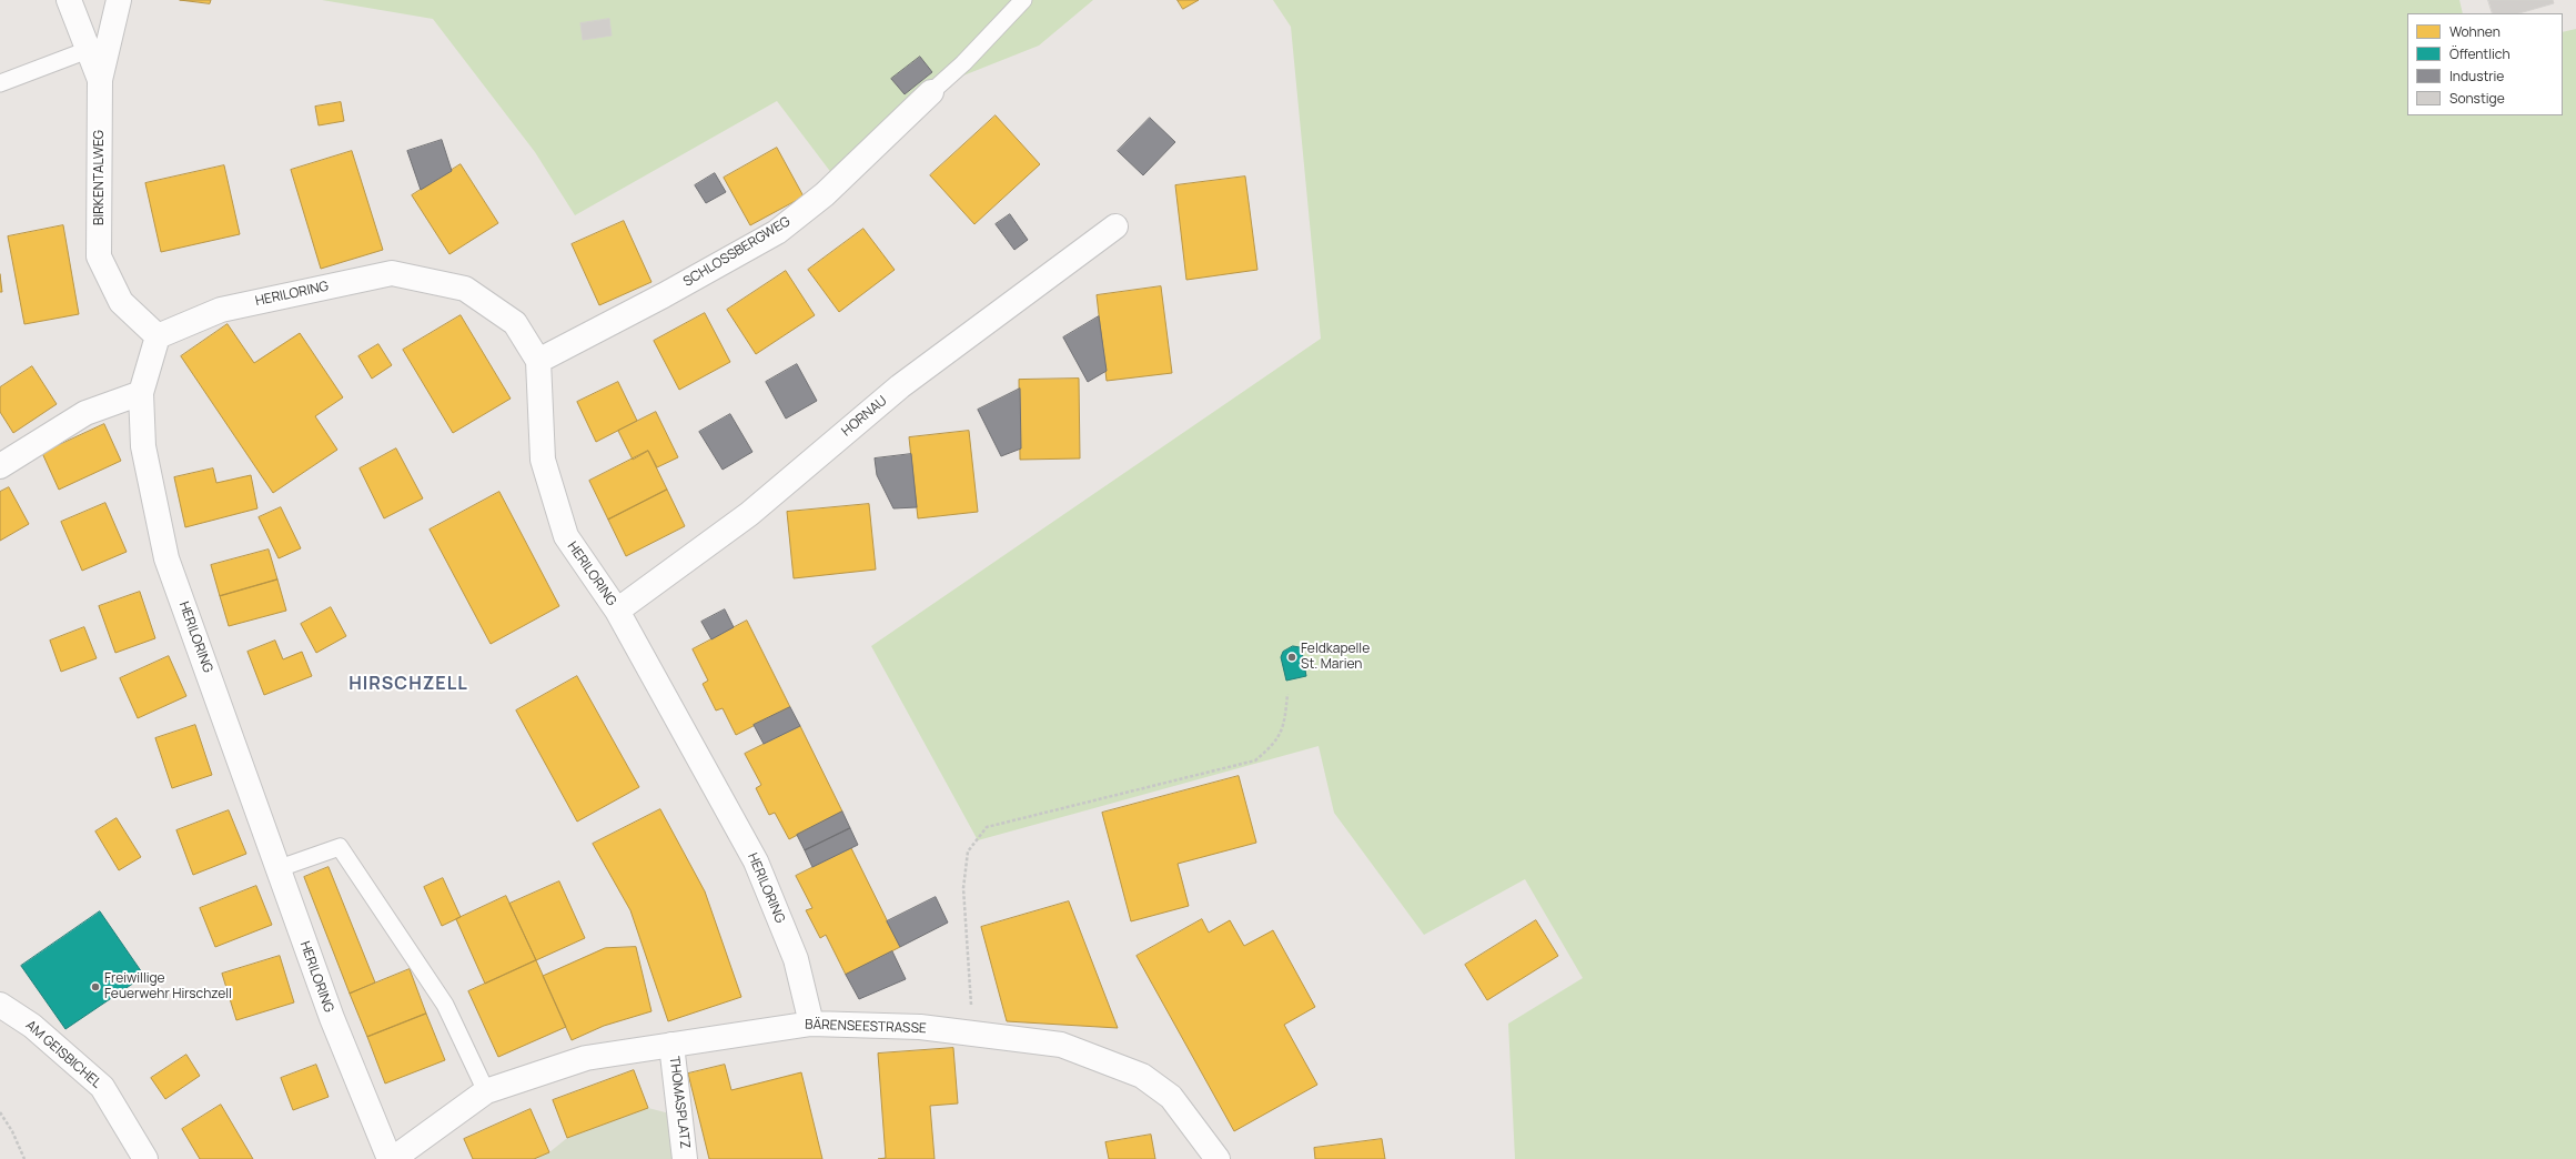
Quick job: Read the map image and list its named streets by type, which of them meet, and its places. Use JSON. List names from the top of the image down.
{
  "streets": {
    "street": [
      "BIRKENTALWEG",
      "SCHLOSSBERGWEG",
      "HERILORING",
      "HORNAU",
      "BÄRENSEESTRASSE",
      "AM GEISBICHEL",
      "THOMASPLATZ"
    ]
  },
  "crossings": [
    ["BIRKENTALWEG", "HERILORING"],
    ["SCHLOSSBERGWEG", "HERILORING"],
    ["HERILORING", "HORNAU"],
    ["HERILORING", "BÄRENSEESTRASSE"],
    ["BÄRENSEESTRASSE", "THOMASPLATZ"]
  ],
  "districts": ["HIRSCHZELL"],
  "places": ["Feldkapelle St. Marien", "Freiwillige Feuerwehr Hirschzell"],
  "legend": [
    "Wohnen",
    "Öffentlich",
    "Industrie",
    "Sonstige"
  ]
}
